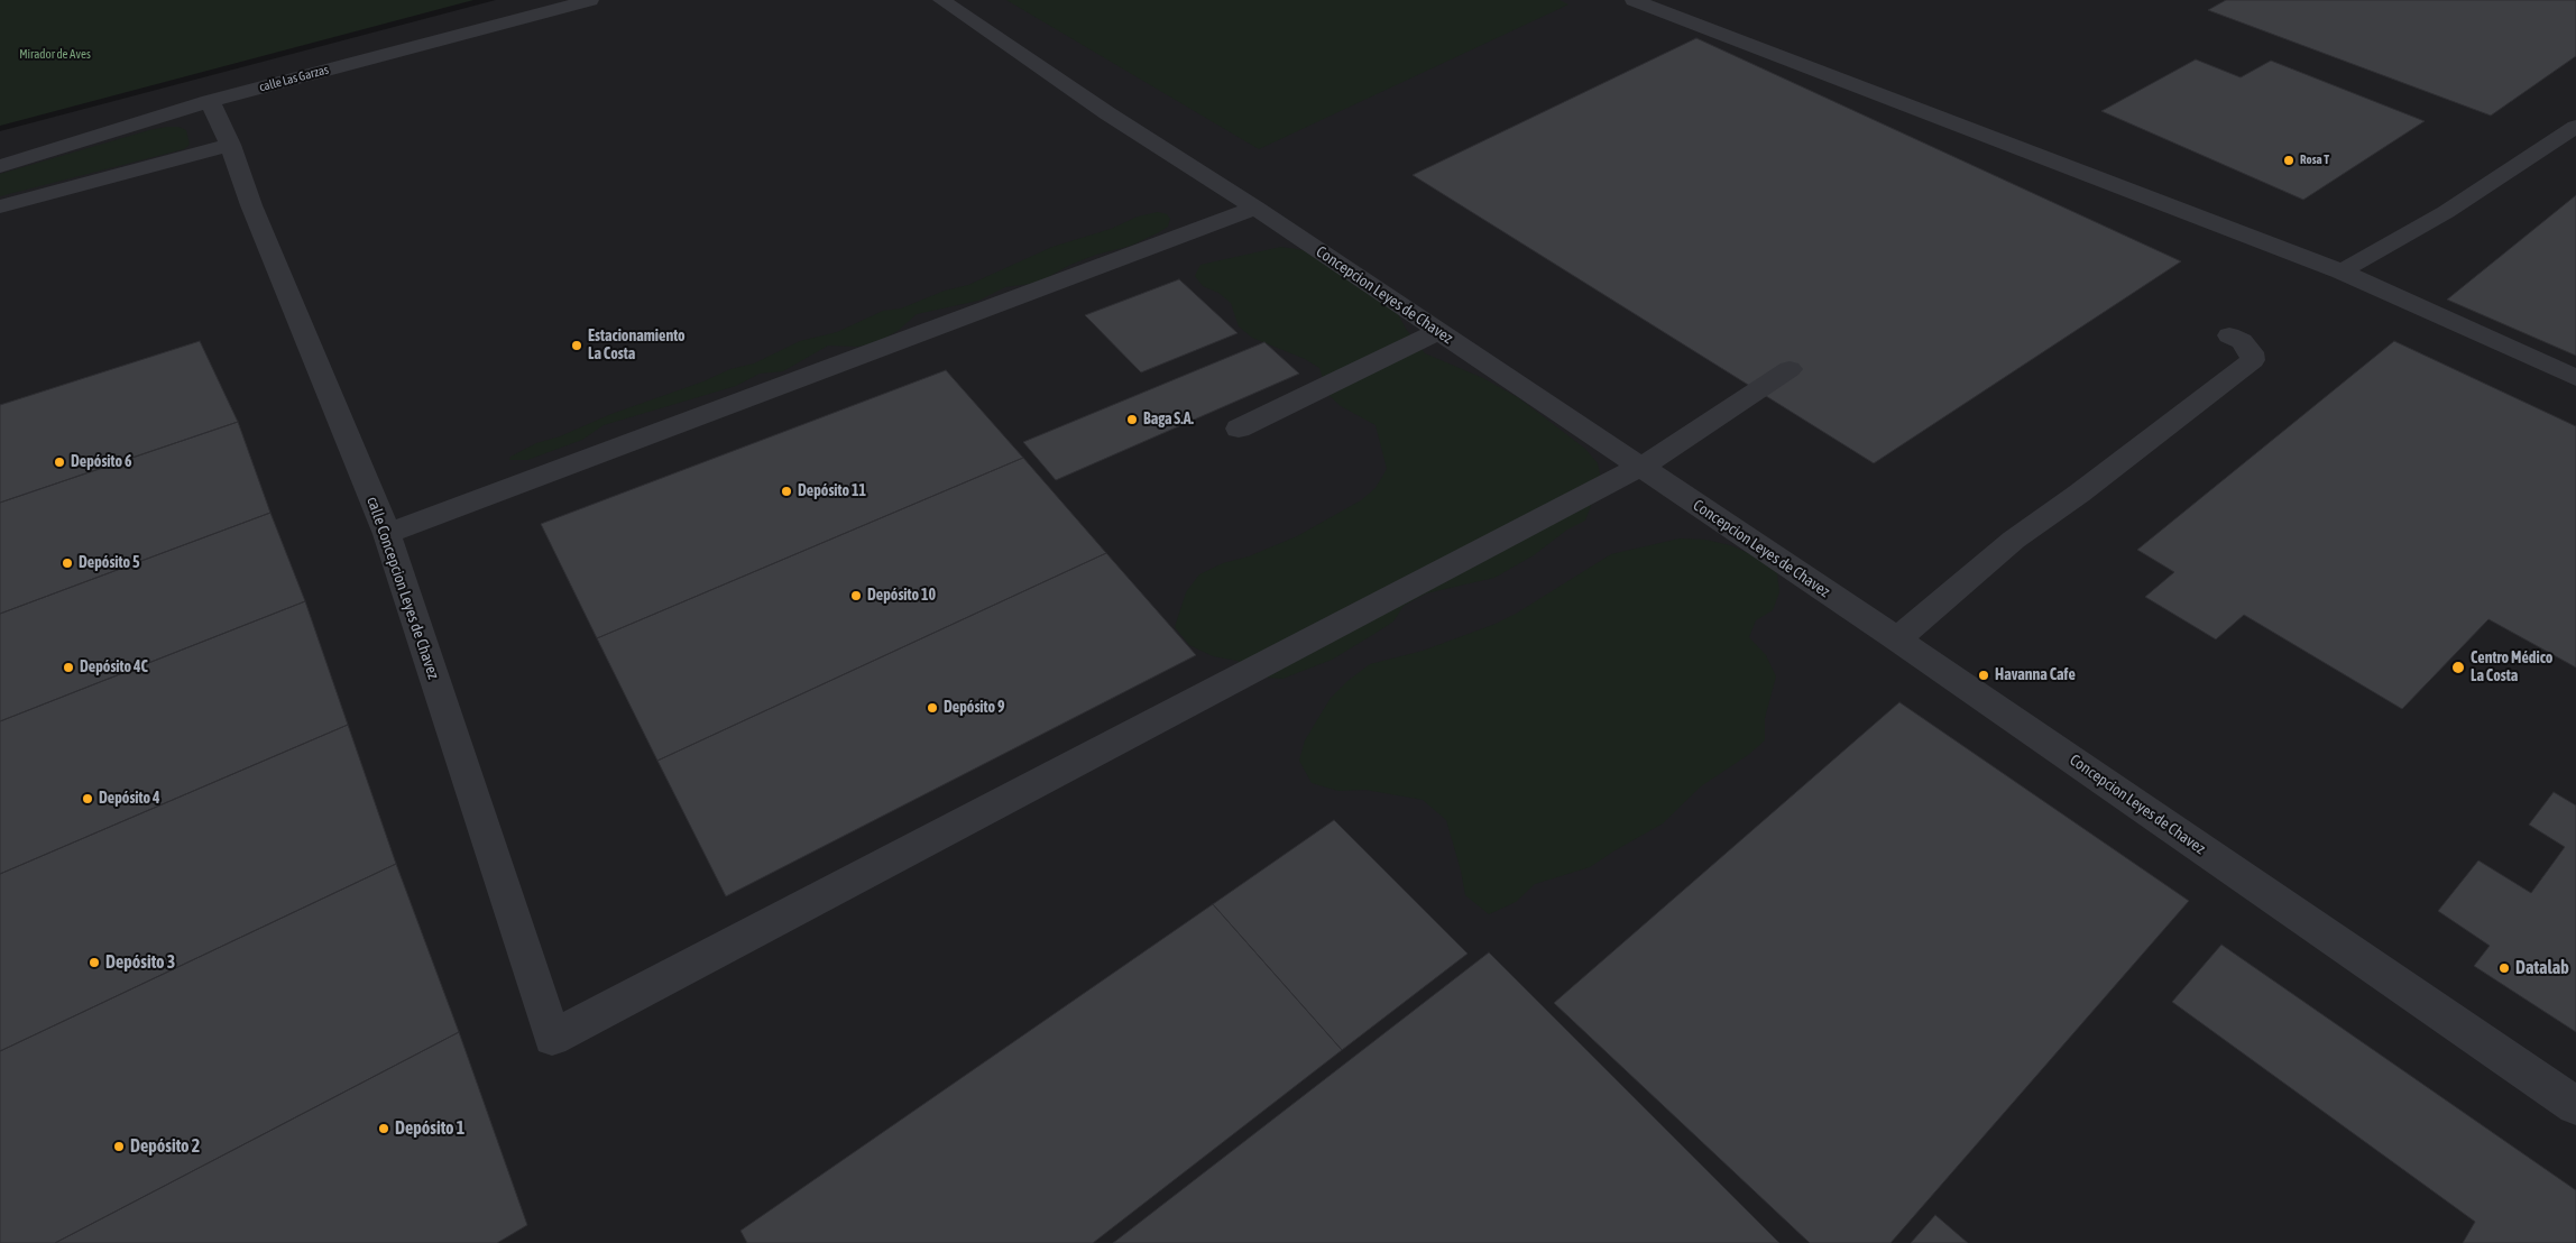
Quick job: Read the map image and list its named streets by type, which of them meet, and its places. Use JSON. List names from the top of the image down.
{
  "streets": {
    "lane": ["calle Las Garzas", "Concepcion Leyes de Chavez", "calle Concepcion Leyes de Chavez"]
  },
  "crossings": [
    ["calle Las Garzas", "calle Concepcion Leyes de Chavez"],
    ["Concepcion Leyes de Chavez", "calle Concepcion Leyes de Chavez"]
  ],
  "parks": ["Mirador de Aves"],
  "places": [
    "Rosa T",
    "Estacionamiento La Costa",
    "Baga S.A.",
    "Depósito 6",
    "Depósito 11",
    "Depósito 5",
    "Depósito 10",
    "Depósito 4C",
    "Centro Médico La Costa",
    "Havanna Cafe",
    "Depósito 9",
    "Depósito 4",
    "Depósito 3",
    "Datalab",
    "Depósito 1",
    "Depósito 2"
  ]
}
